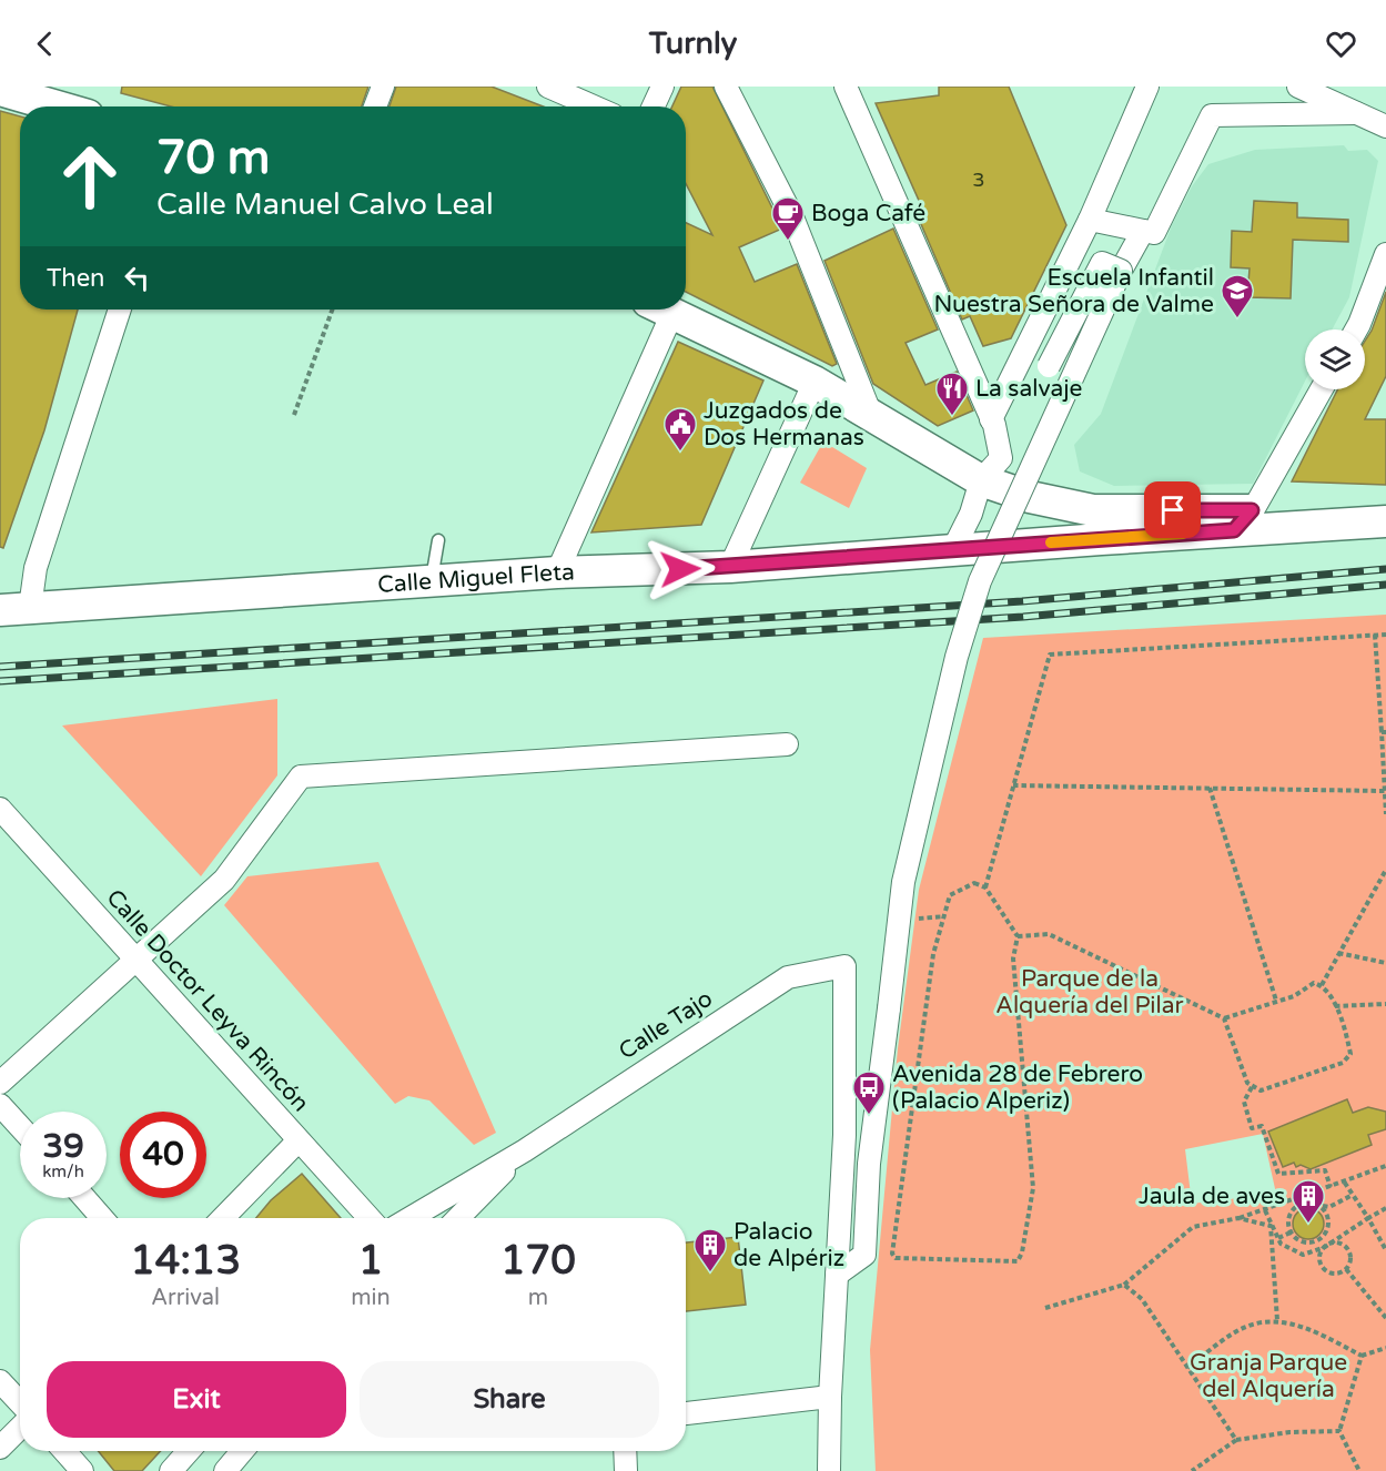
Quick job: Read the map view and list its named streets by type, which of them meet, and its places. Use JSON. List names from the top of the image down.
{
  "streets": {
    "street": ["Calle Miguel Fleta", "Calle Doctor Leyva Rincón", "Calle Tajo"]
  },
  "parks": ["Parque de la Alquería del Pilar", "Granja Parque del Alquería"],
  "places": {
    "cafe": ["Boga Café"],
    "school or university": ["Escuela Infantil Nuestra Señora de Valme"],
    "restaurant": ["La salvaje"],
    "public building": ["Juzgados de Dos Hermanas"],
    "bus stop": ["Avenida 28 de Febrero (Palacio Alperiz)"],
    "building": ["Jaula de aves", "Palacio de Alpériz"]
  },
  "house_numbers": ["3"],
  "page": {
    "header": "Turnly",
    "turn": ["70 m", "Calle Manuel Calvo Leal"],
    "then": "Then",
    "speed": "39 km/h",
    "limit": "40",
    "eta": [
      "14:13",
      "Arrival",
      "1",
      "min",
      "170",
      "m"
    ],
    "buttons": ["Exit", "Share"]
  }
}
